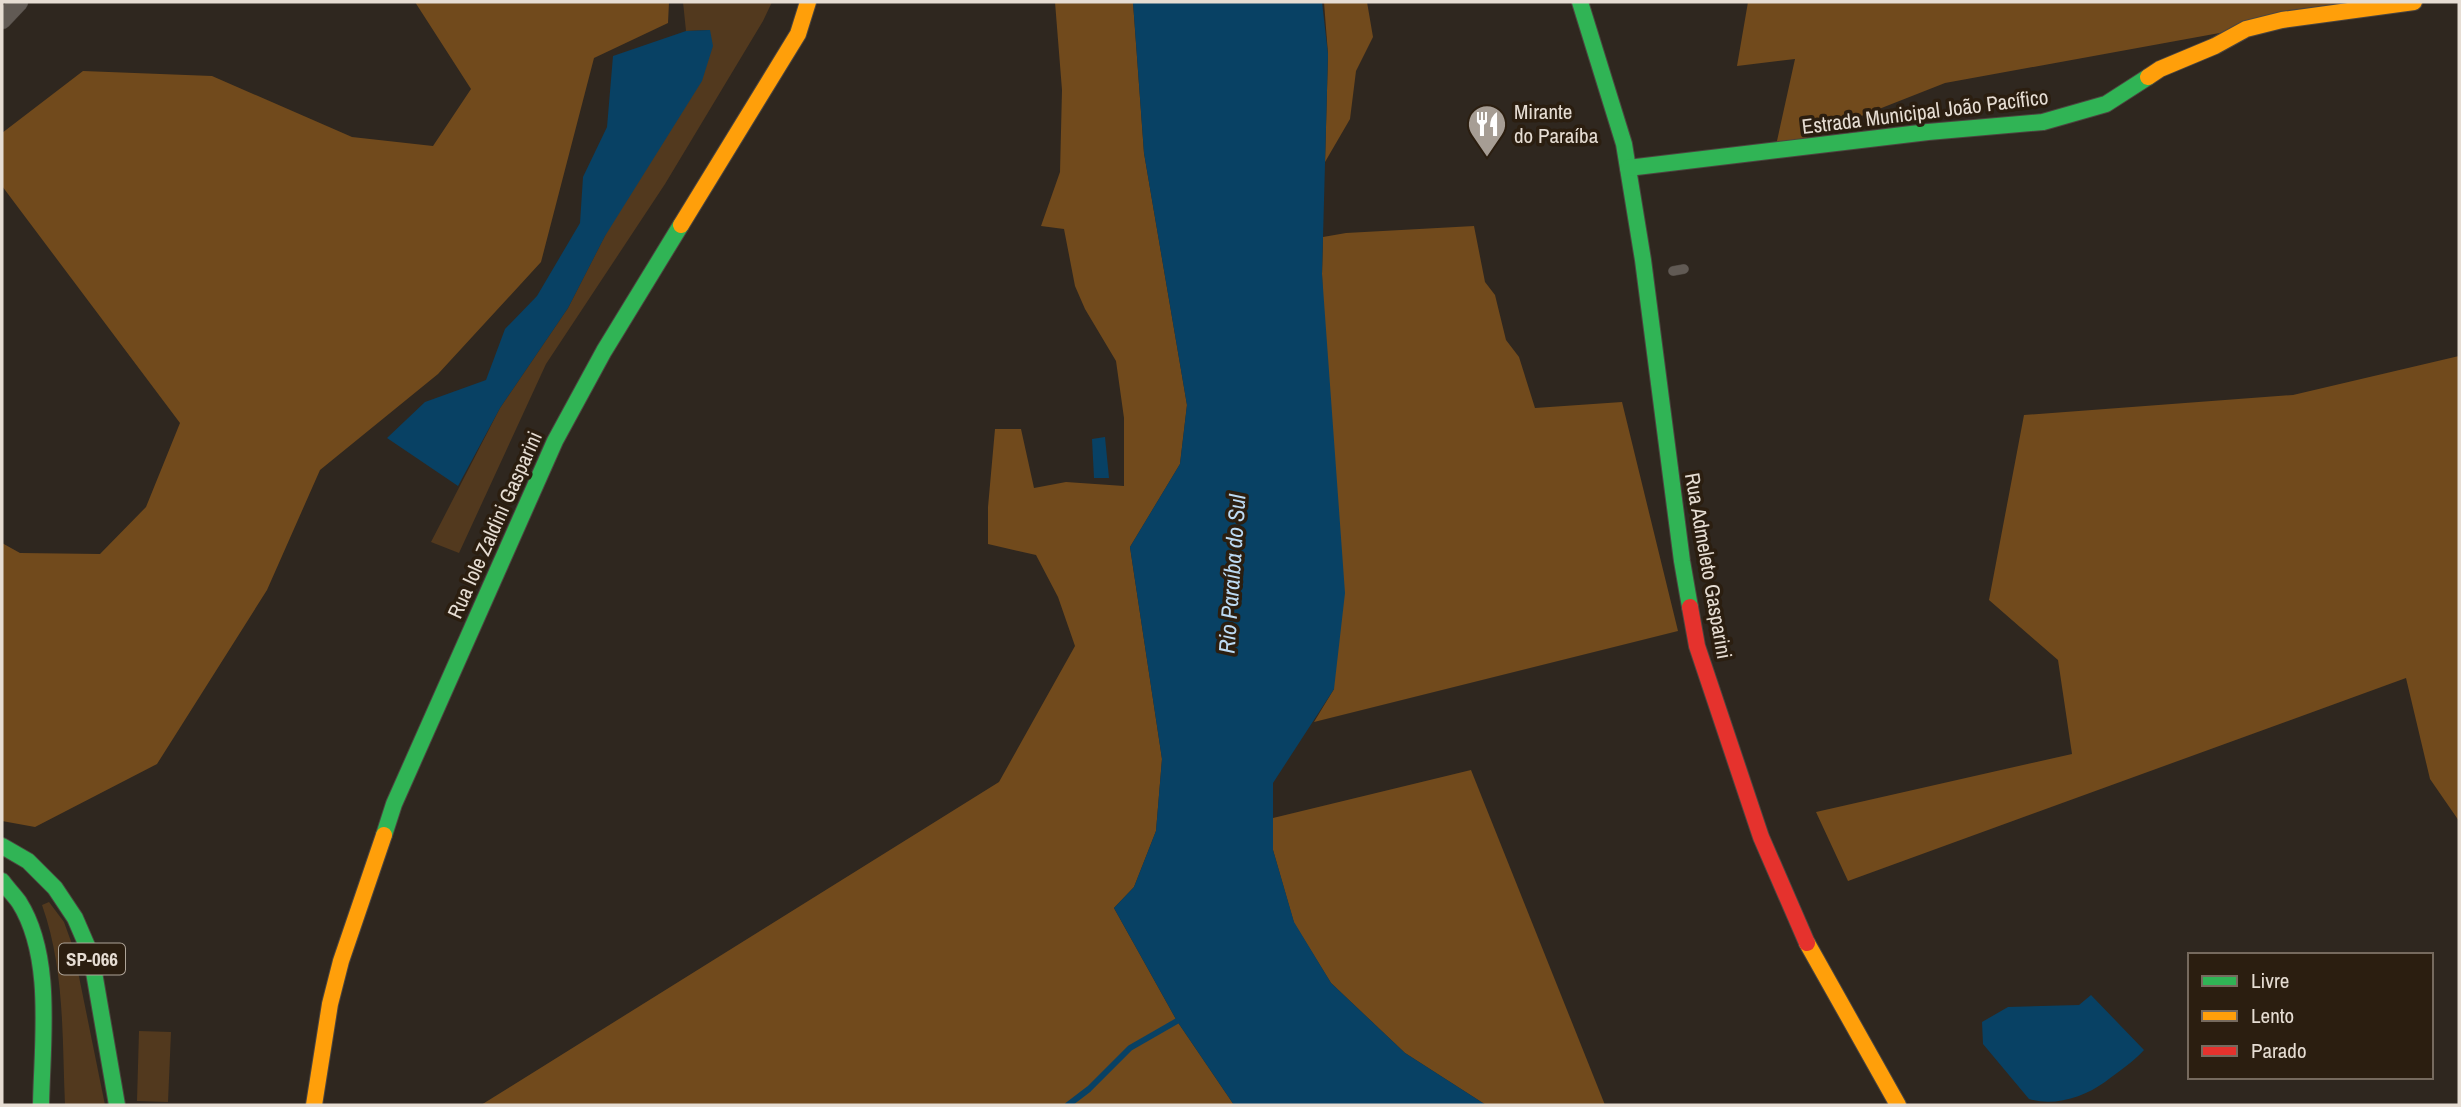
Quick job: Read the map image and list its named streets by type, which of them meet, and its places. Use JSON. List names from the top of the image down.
{
  "streets": {
    "street": [
      "Estrada Municipal João Pacífico",
      "Rua Iole Zaldini Gasparini",
      "Rua Admeleto Gasparini",
      "SP-066"
    ]
  },
  "crossings": [
    ["Estrada Municipal João Pacífico", "Rua Admeleto Gasparini"]
  ],
  "water": ["Rio Paraíba do Sul"],
  "places": {
    "restaurant": ["Mirante do Paraíba"]
  },
  "legend": ["Livre", "Lento", "Parado"]
}
